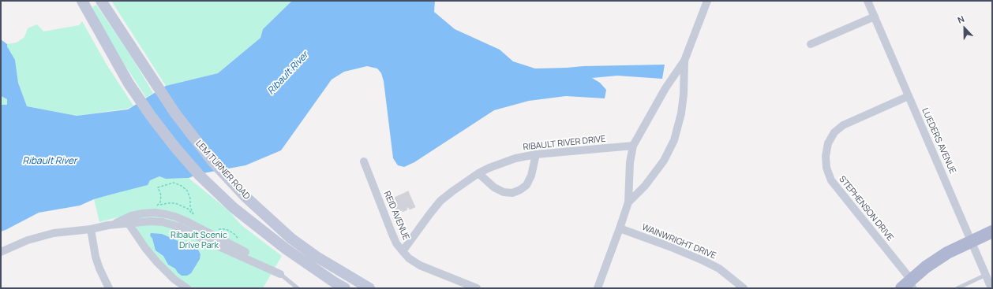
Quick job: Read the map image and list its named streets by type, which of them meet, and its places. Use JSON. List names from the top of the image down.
{
  "streets": {
    "main road": ["LEM TURNER ROAD"],
    "street": [
      "LUEDERS AVENUE",
      "RIBAULT RIVER DRIVE",
      "STEPHENSON DRIVE",
      "REID AVENUE",
      "WAINWRIGHT DRIVE"
    ]
  },
  "crossings": [
    ["LUEDERS AVENUE", "STEPHENSON DRIVE"],
    ["RIBAULT RIVER DRIVE", "REID AVENUE"]
  ],
  "water": ["Ribault River"],
  "parks": ["Ribault Scenic Drive Park"],
  "north": "top"
}
